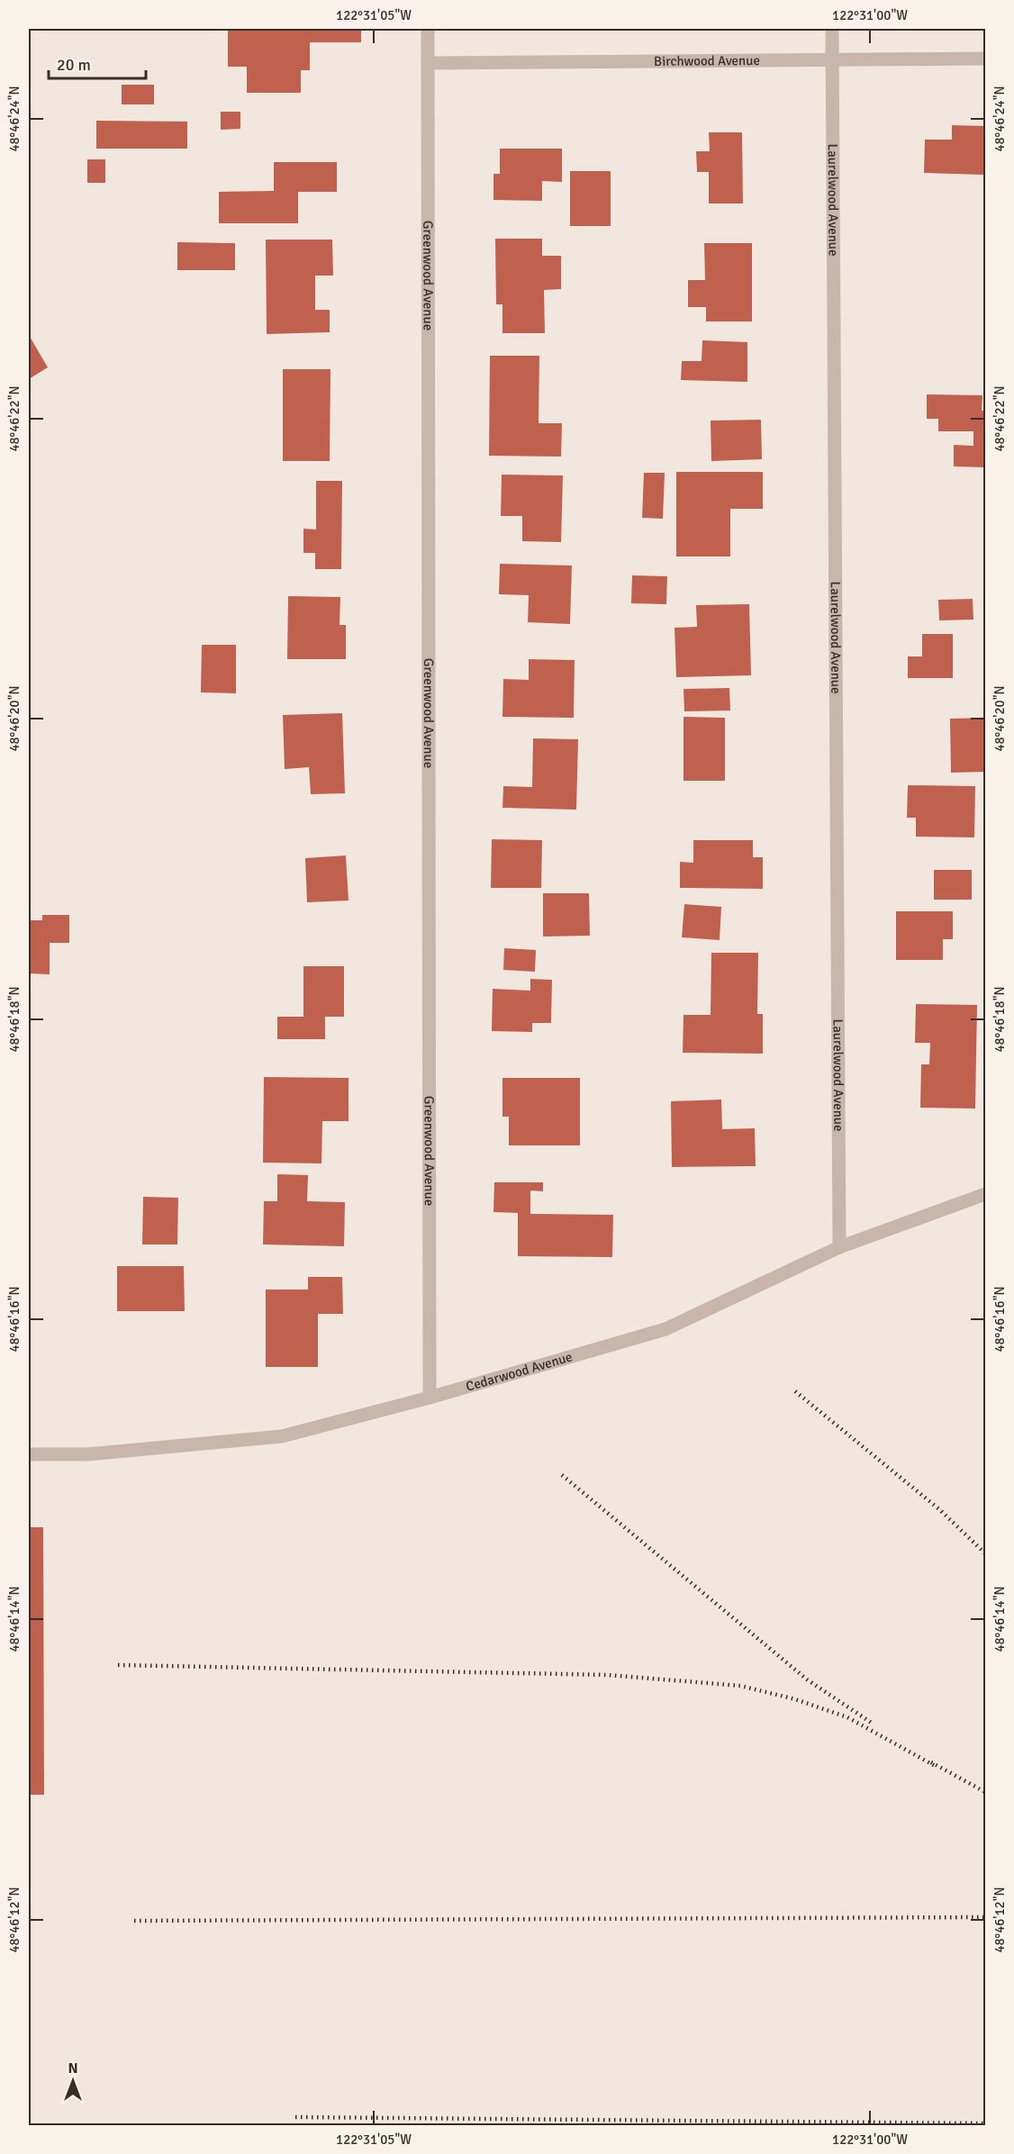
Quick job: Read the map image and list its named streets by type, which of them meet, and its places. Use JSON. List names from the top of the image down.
{
  "streets": {
    "street": [
      "Birchwood Avenue",
      "Laurelwood Avenue",
      "Greenwood Avenue",
      "Cedarwood Avenue"
    ]
  },
  "crossings": [
    ["Birchwood Avenue", "Laurelwood Avenue"],
    ["Birchwood Avenue", "Greenwood Avenue"],
    ["Laurelwood Avenue", "Cedarwood Avenue"],
    ["Greenwood Avenue", "Cedarwood Avenue"]
  ],
  "scale_bar": "20 m",
  "north": "top",
  "coordinates": [
    "122°31'05\"W",
    "122°31'00\"W",
    "48°46'24\"N",
    "48°46'22\"N",
    "48°46'20\"N",
    "48°46'18\"N",
    "48°46'16\"N",
    "48°46'14\"N",
    "48°46'12\"N"
  ]
}
